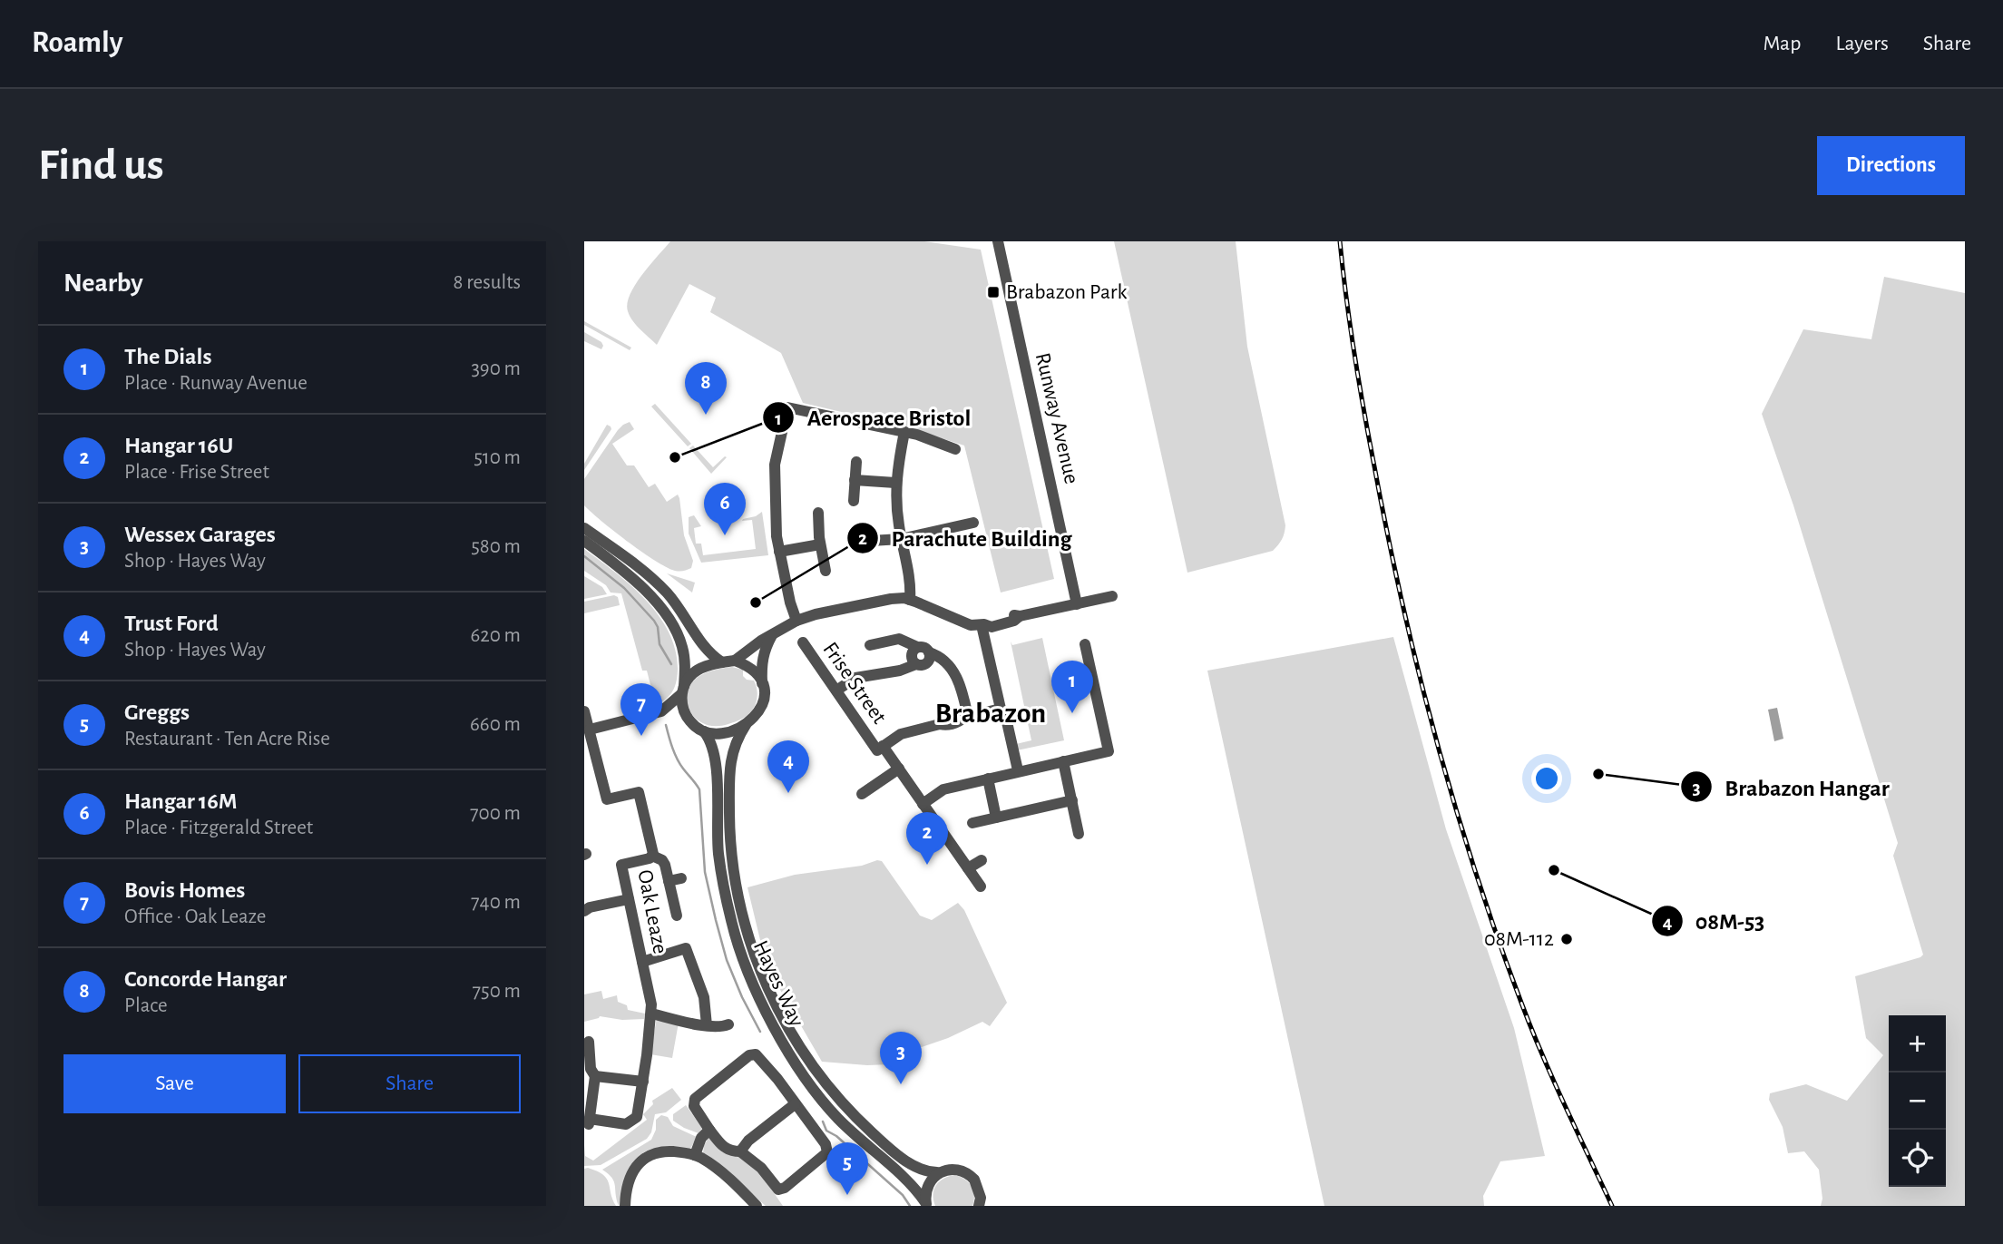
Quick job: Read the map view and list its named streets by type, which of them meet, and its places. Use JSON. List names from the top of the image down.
{
  "streets": {
    "street": [
      "Runway Avenue",
      "Frise Street",
      "Oak Leaze",
      "Hayes Way"
    ]
  },
  "districts": ["Brabazon"],
  "places": {
    "transit": ["Brabazon Park"],
    "other": [
      "Aerospace Bristol",
      "Parachute Building",
      "Brabazon Hangar",
      "08M-53",
      "08M-112"
    ]
  },
  "page": {
    "header": "Roamly",
    "nav": ["Map", "Layers", "Share"],
    "buttons": [
      "Directions",
      ["Save", "Share"]
    ],
    "title": "Find us",
    "heading": ["Nearby", "8 results"],
    "list": [
      {
        "mark": "1",
        "name": "The Dials",
        "note": "Place · Runway Avenue",
        "value": "390 m"
      },
      {
        "mark": "2",
        "name": "Hangar 16U",
        "note": "Place · Frise Street",
        "value": "510 m"
      },
      {
        "mark": "3",
        "name": "Wessex Garages",
        "note": "Shop · Hayes Way",
        "value": "580 m"
      },
      {
        "mark": "4",
        "name": "Trust Ford",
        "note": "Shop · Hayes Way",
        "value": "620 m"
      },
      {
        "mark": "5",
        "name": "Greggs",
        "note": "Restaurant · Ten Acre Rise",
        "value": "660 m"
      },
      {
        "mark": "6",
        "name": "Hangar 16M",
        "note": "Place · Fitzgerald Street",
        "value": "700 m"
      },
      {
        "mark": "7",
        "name": "Bovis Homes",
        "note": "Office · Oak Leaze",
        "value": "740 m"
      },
      {
        "mark": "8",
        "name": "Concorde Hangar",
        "note": "Place",
        "value": "750 m"
      }
    ],
    "pins": [
      "8",
      "6",
      "1",
      "7",
      "4",
      "2",
      "3",
      "5"
    ],
    "map_buttons": ["+", "−"]
  }
}
